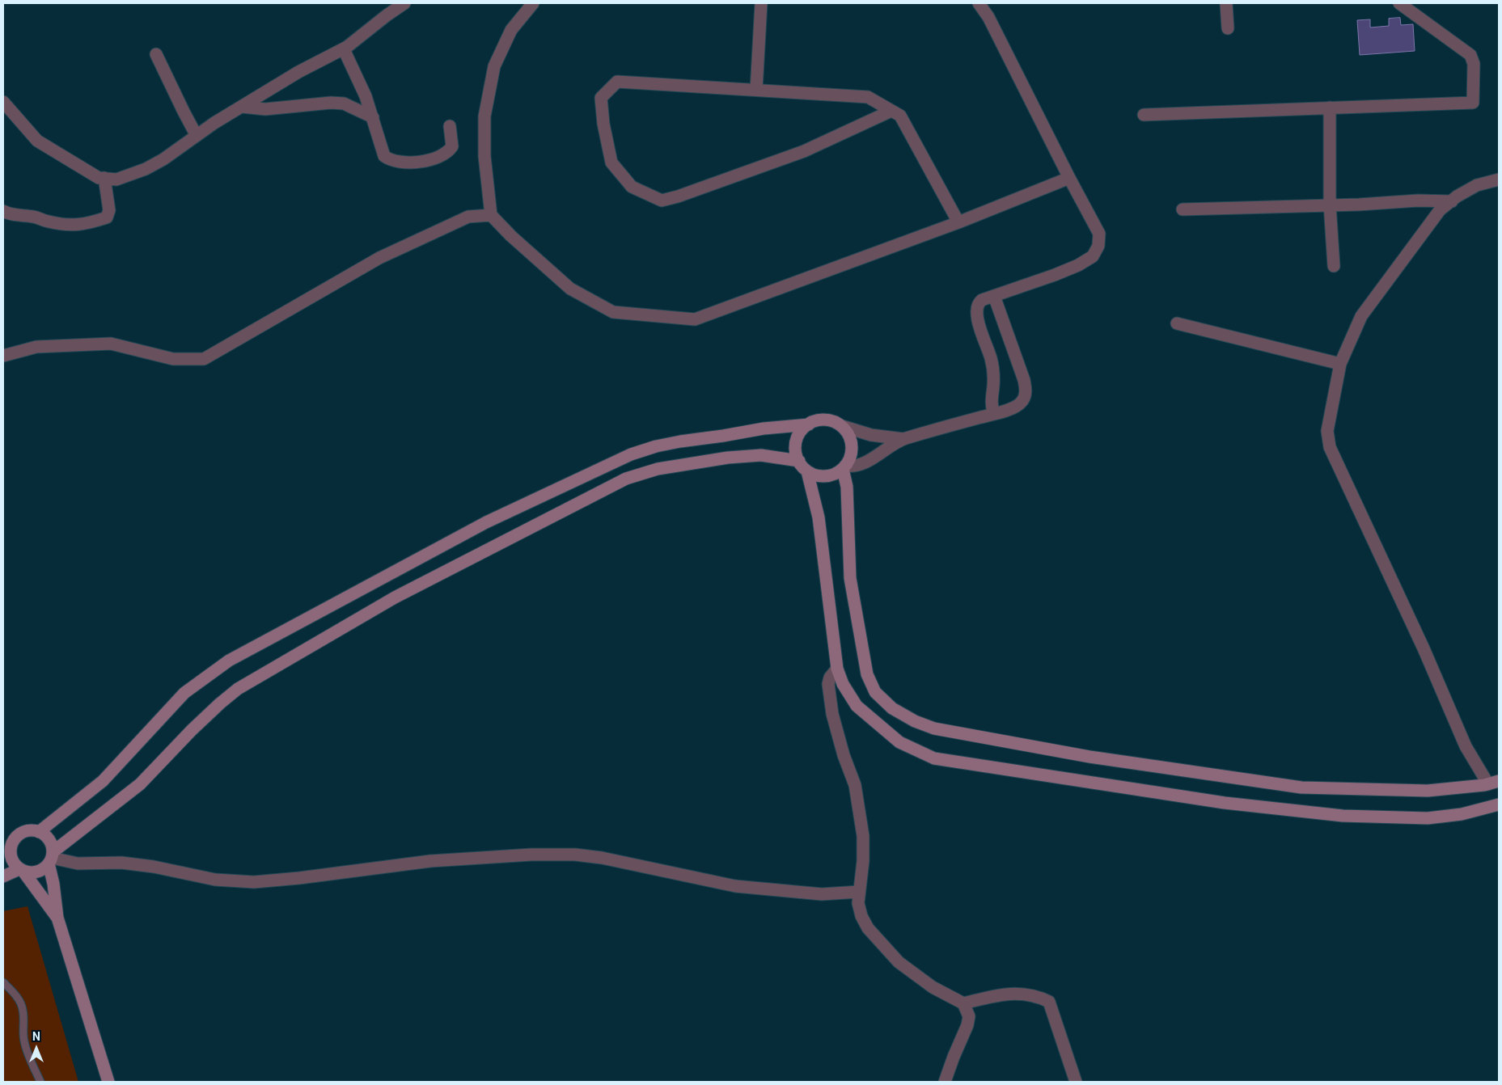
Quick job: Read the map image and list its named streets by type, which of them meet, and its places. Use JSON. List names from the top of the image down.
{
  "north": "top"
}
